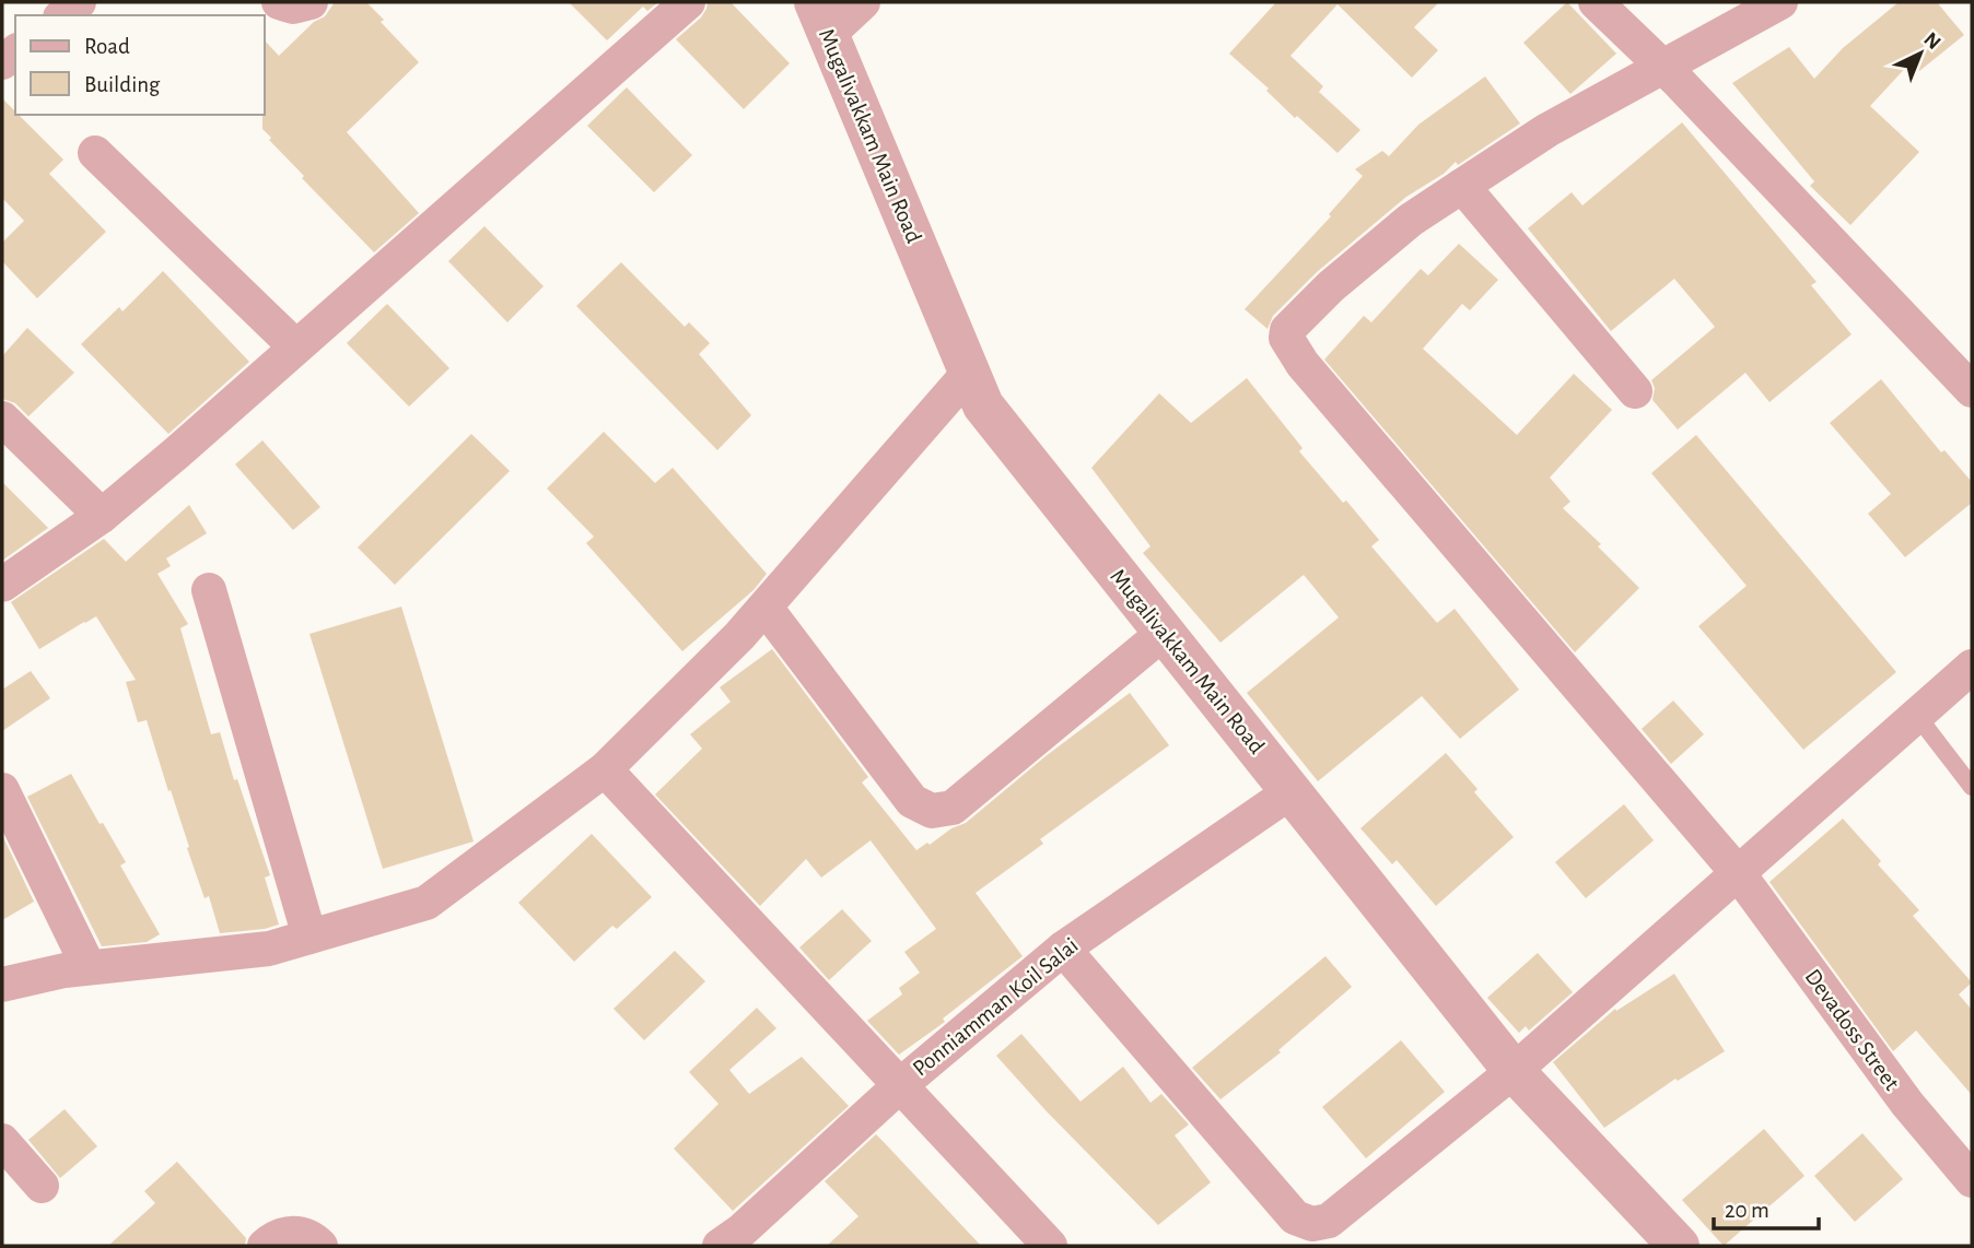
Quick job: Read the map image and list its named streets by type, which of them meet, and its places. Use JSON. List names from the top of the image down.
{
  "streets": {
    "street": ["Mugalivakkam Main Road", "Ponniamman Koil Salai", "Devadoss Street"]
  },
  "crossings": [
    ["Mugalivakkam Main Road", "Ponniamman Koil Salai"]
  ],
  "legend": ["Road", "Building"],
  "scale_bar": "20 m",
  "north": "top right"
}
